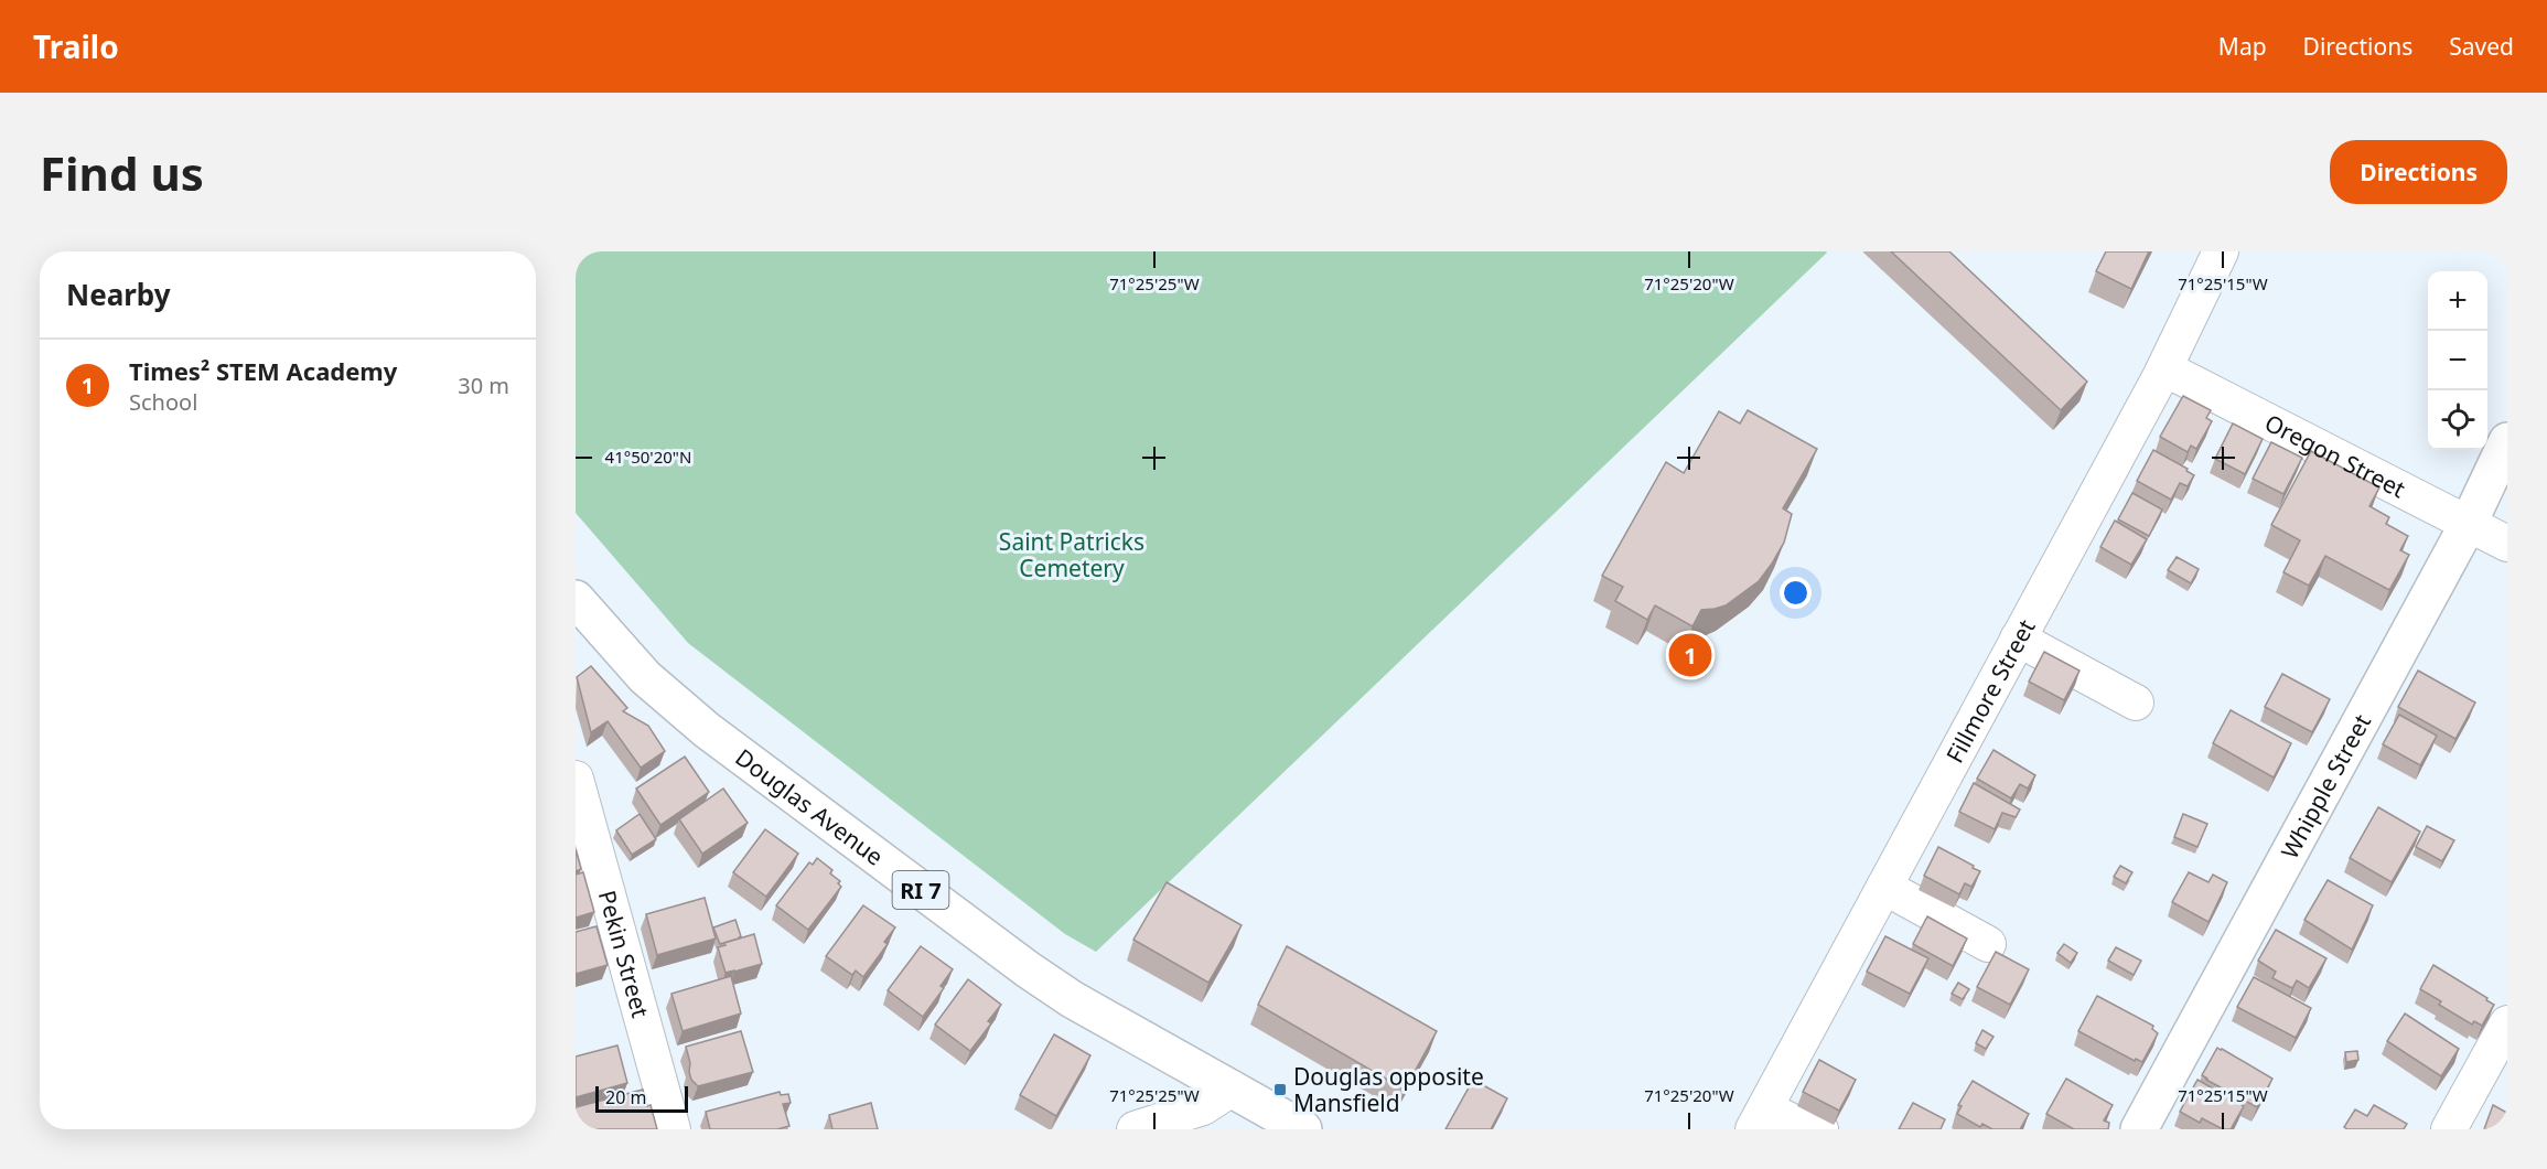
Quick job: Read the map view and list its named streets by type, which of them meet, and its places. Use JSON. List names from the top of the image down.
{
  "streets": {
    "main road": ["Whipple Street", "Douglas Avenue", "RI 7"],
    "street": ["Oregon Street", "Fillmore Street", "Pekin Street"]
  },
  "crossings": [
    ["Oregon Street", "Fillmore Street"],
    ["Oregon Street", "Whipple Street"]
  ],
  "parks": ["Saint Patricks Cemetery"],
  "places": {
    "transit": ["Douglas opposite Mansfield"]
  },
  "scale_bar": "20 m",
  "page": {
    "header": "Trailo",
    "nav": ["Map", "Directions", "Saved"],
    "buttons": "Directions",
    "title": "Find us",
    "heading": "Nearby",
    "map_buttons": ["+", "−"],
    "list": [
      {
        "mark": "1",
        "name": "Times² STEM Academy",
        "note": "School",
        "value": "30 m"
      }
    ],
    "pins": "1",
    "scale": "20 m"
  },
  "coordinates": [
    "71°25'25\"W",
    "71°25'20\"W",
    "71°25'15\"W",
    "41°50'20\"N"
  ]
}
